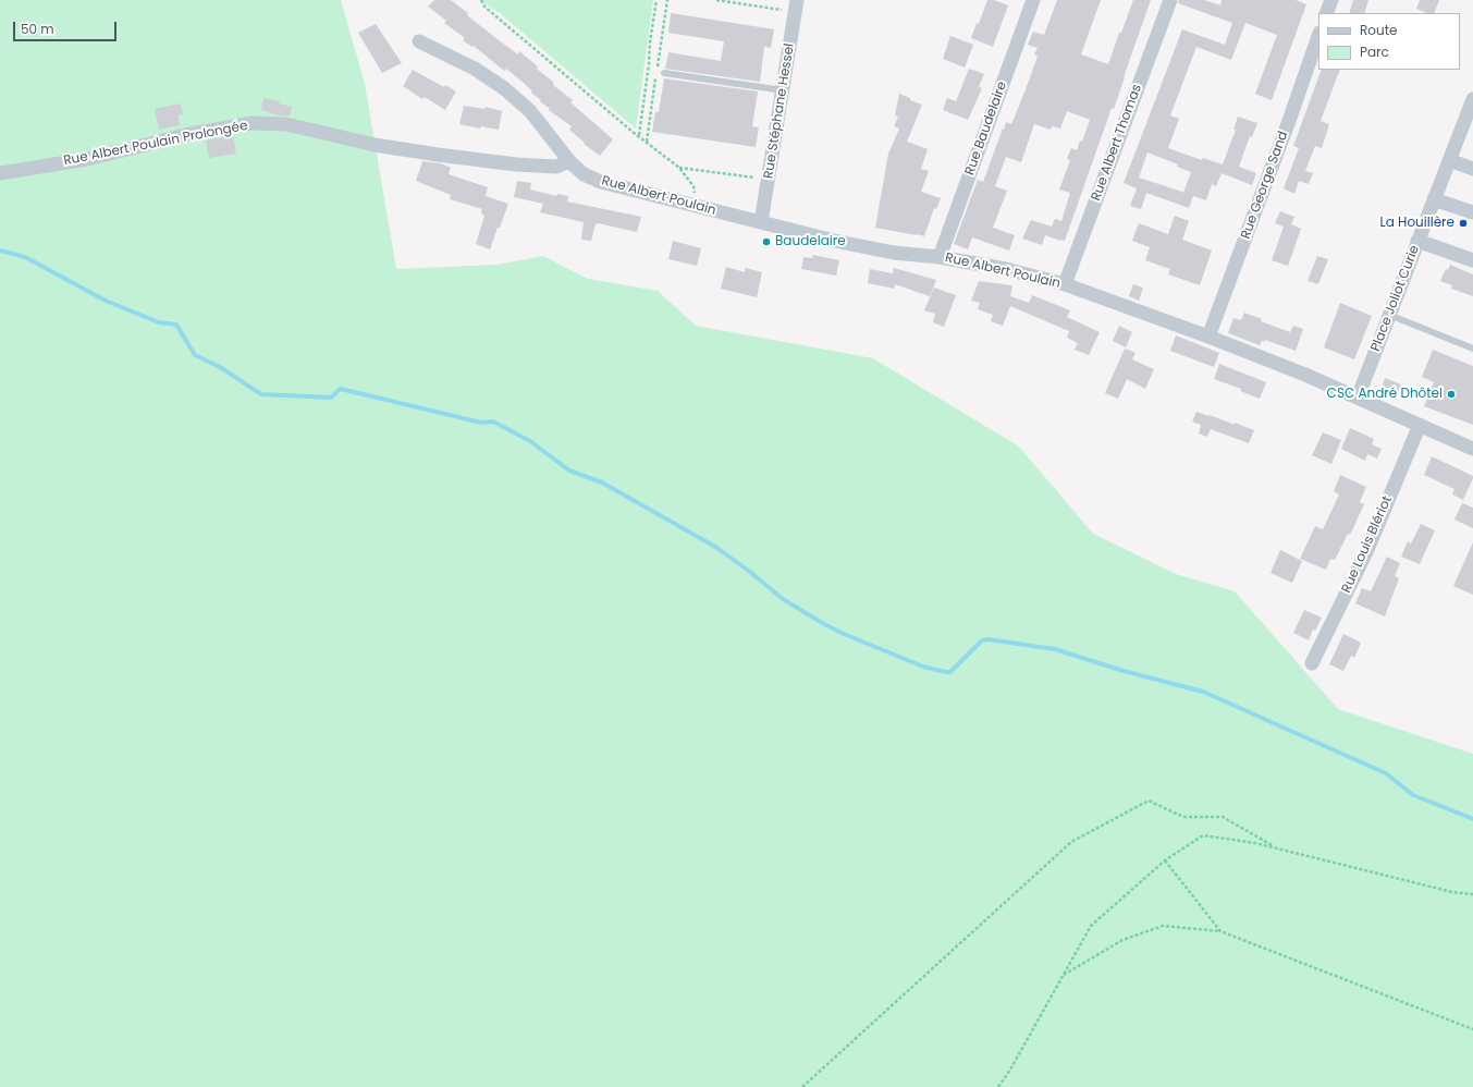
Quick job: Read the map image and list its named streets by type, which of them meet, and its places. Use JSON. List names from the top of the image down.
{
  "streets": {
    "street": [
      "Rue Stéphane Hessel",
      "Rue Baudelaire",
      "Rue Albert Thomas",
      "Rue Albert Poulain Prolongée",
      "Rue George Sand",
      "Rue Albert Poulain",
      "Place Joliot Curie",
      "Rue Louis Blériot"
    ]
  },
  "crossings": [
    ["Rue Stéphane Hessel", "Rue Albert Poulain"],
    ["Rue Baudelaire", "Rue Albert Poulain"],
    ["Rue Albert Thomas", "Rue Albert Poulain"],
    ["Rue Albert Poulain Prolongée", "Rue Albert Poulain"],
    ["Rue George Sand", "Rue Albert Poulain"],
    ["Rue Albert Poulain", "Place Joliot Curie"],
    ["Rue Albert Poulain", "Rue Louis Blériot"]
  ],
  "places": ["La Houillère", "Baudelaire", "CSC André Dhôtel"],
  "legend": ["Route", "Parc"],
  "scale_bar": "50 m"
}
